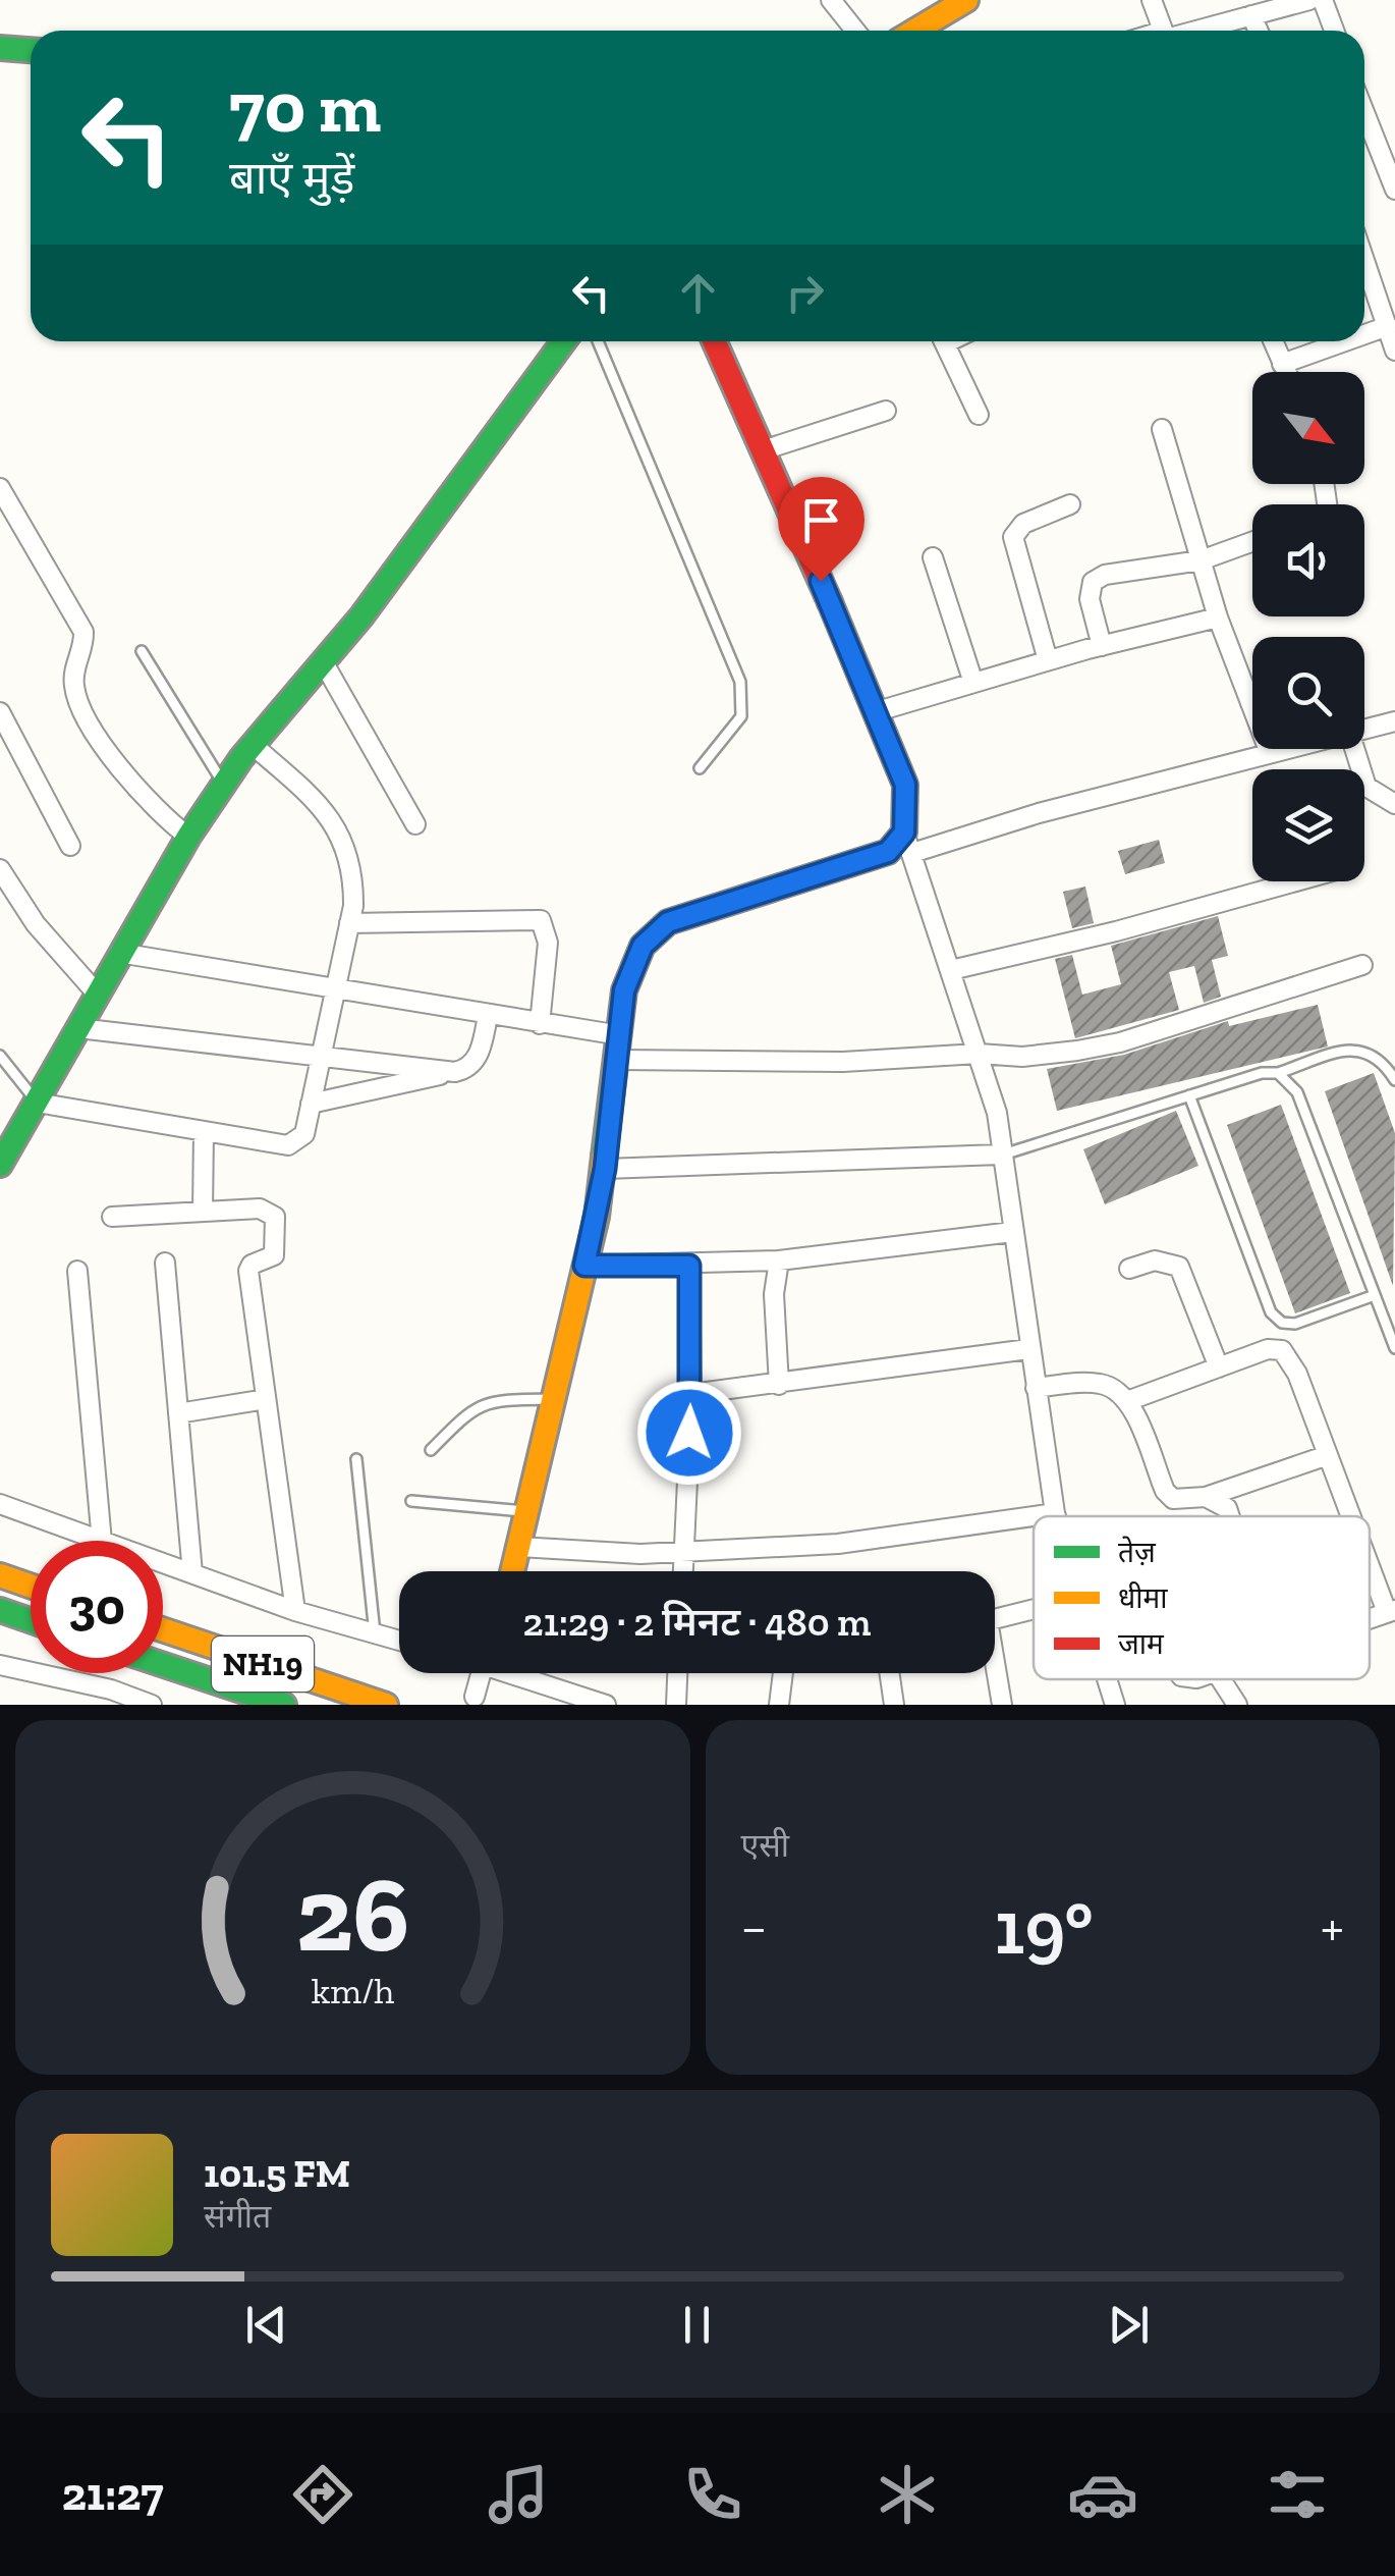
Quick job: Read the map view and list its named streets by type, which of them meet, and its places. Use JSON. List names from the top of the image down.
{
  "streets": {
    "main road": ["NH19"]
  },
  "legend": ["तेज़", "धीमा", "जाम"],
  "north": "bottom right",
  "page": {
    "turn": ["70 m", "बाएँ मुड़ें"],
    "limit": "30",
    "trip": "21:29 · 2 मिनट · 480 m",
    "tile": "एसी",
    "heat": ["−", "19°", "+"],
    "song": ["101.5 FM", "संगीत"],
    "tabs": "21:27",
    "gauge": ["26", "km/h"]
  }
}
